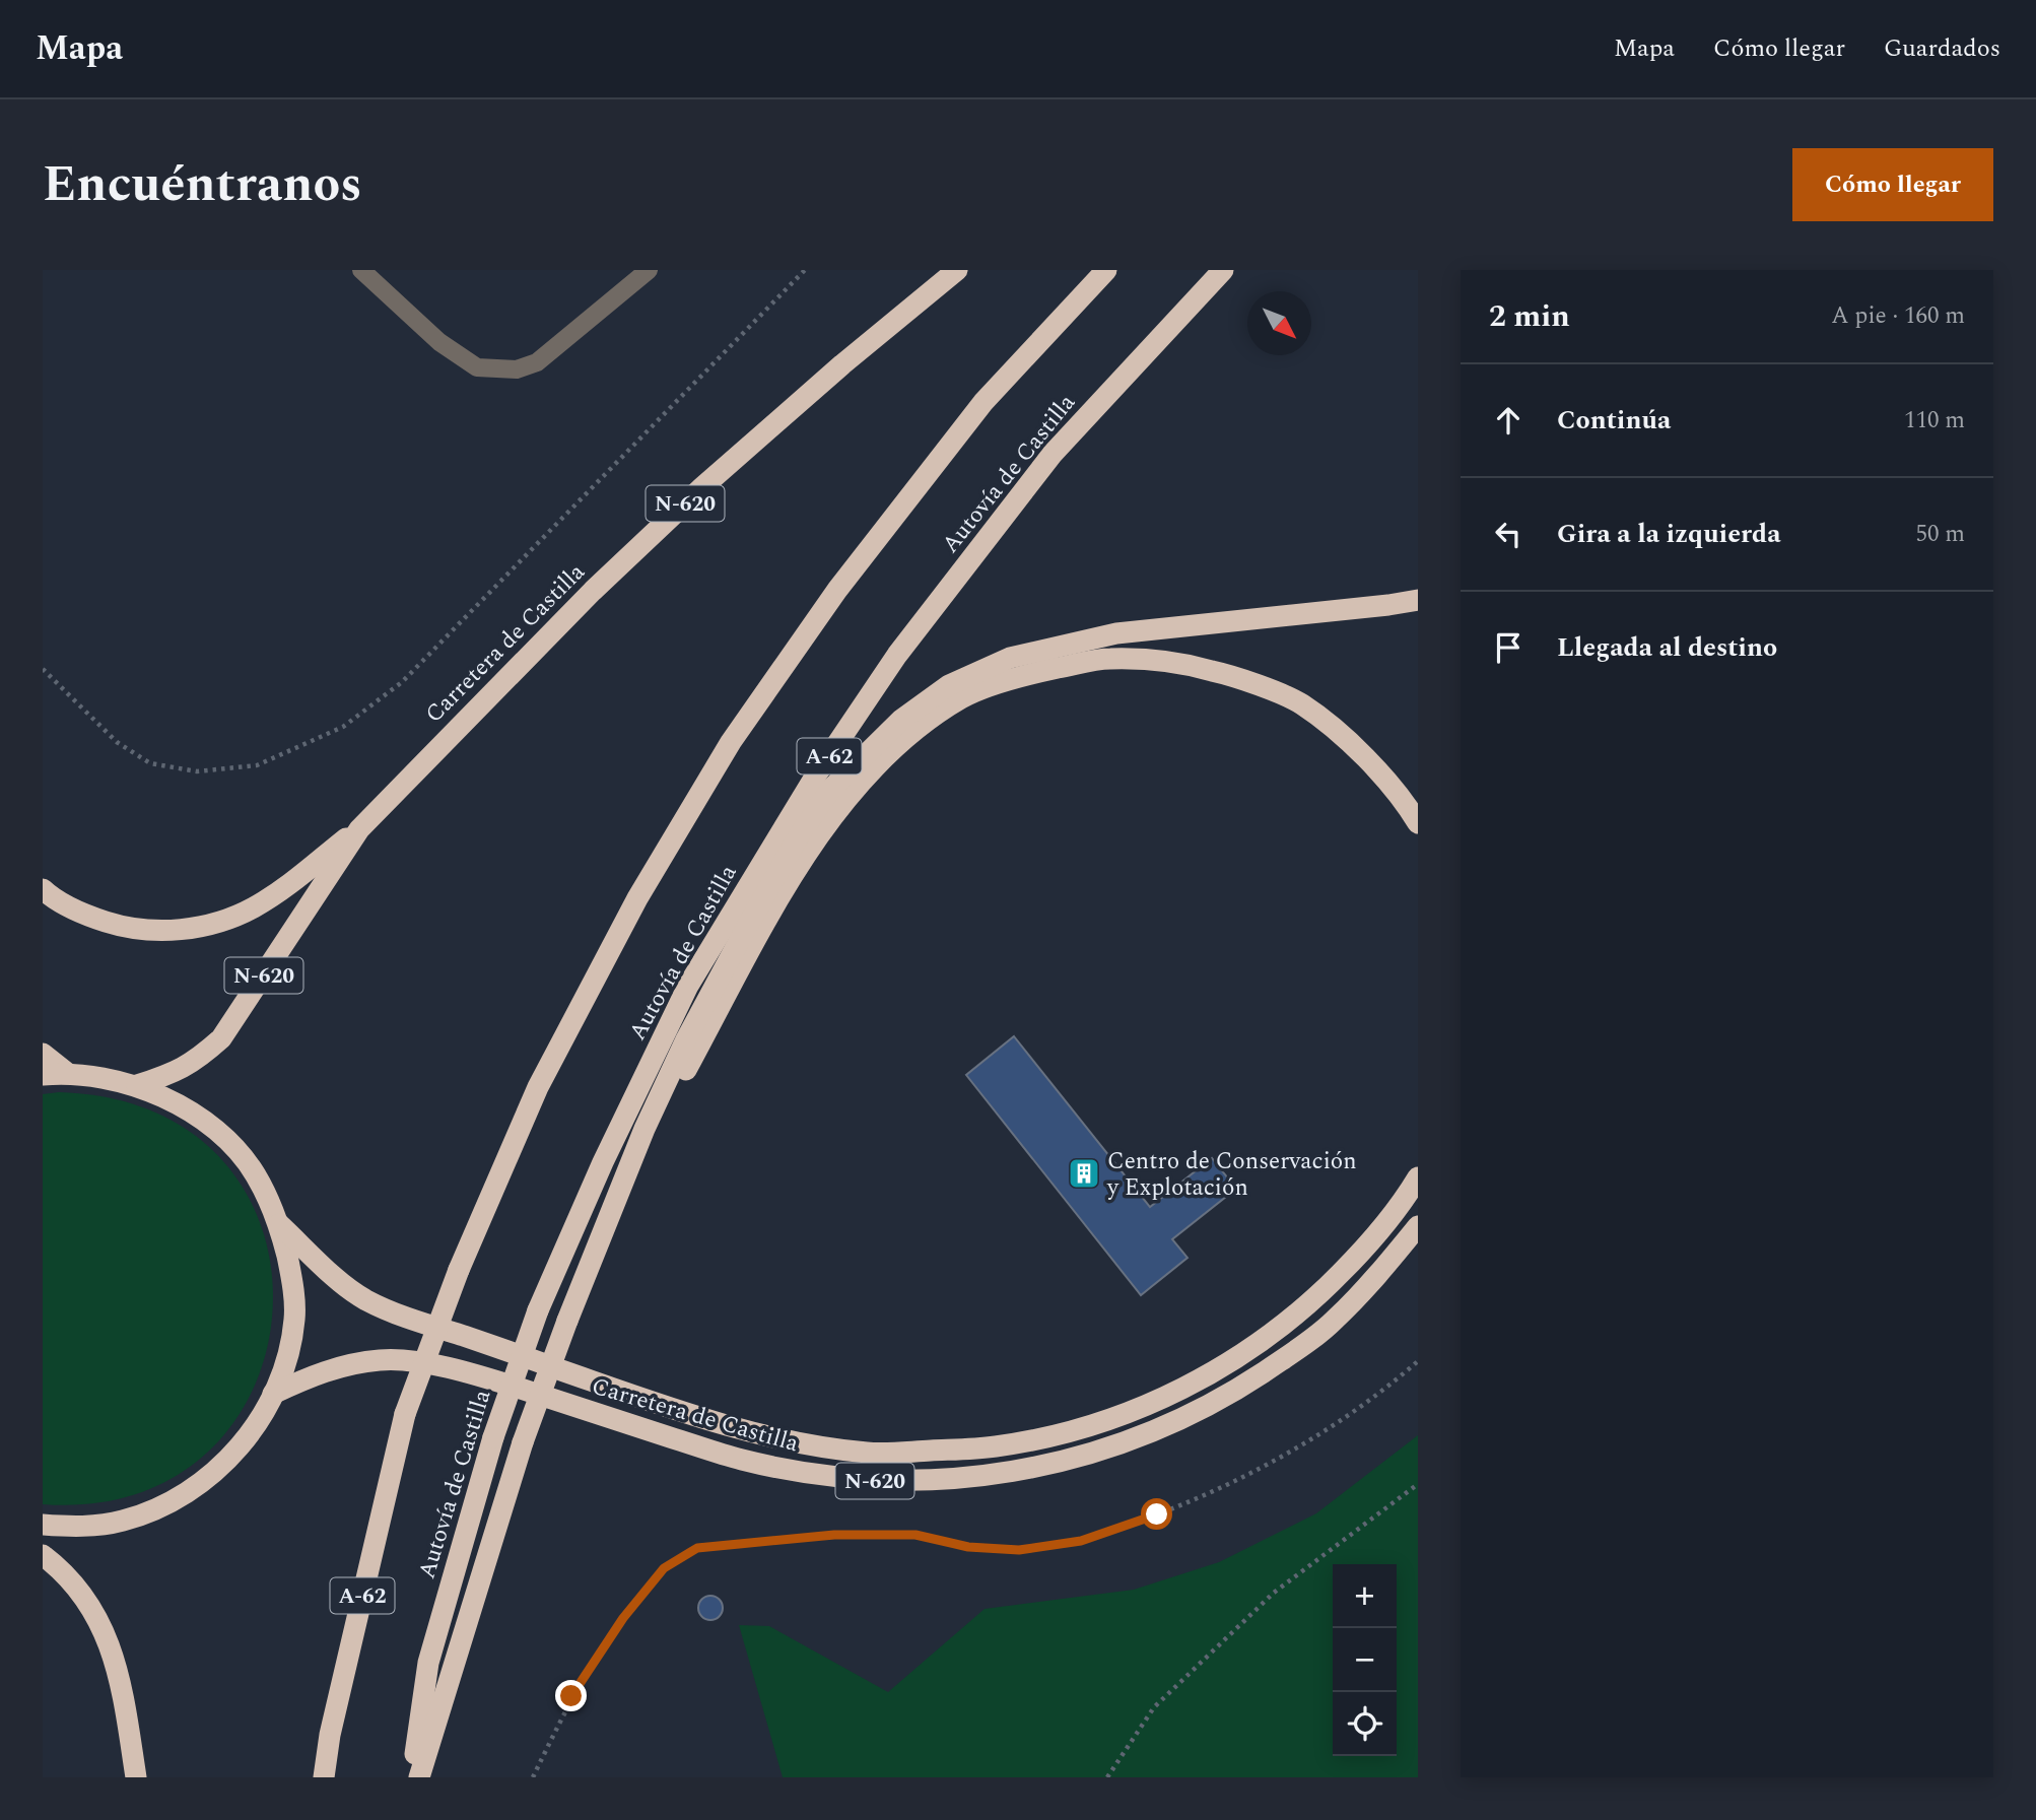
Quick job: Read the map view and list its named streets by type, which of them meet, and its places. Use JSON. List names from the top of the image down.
{
  "streets": {
    "highway": [
      "Autovía de Castilla",
      "N-620",
      "Carretera de Castilla",
      "A-62"
    ]
  },
  "crossings": [
    ["N-620", "Carretera de Castilla"]
  ],
  "places": {
    "building": ["Centro de Conservación y Explotación"]
  },
  "north": "bottom right",
  "page": {
    "header": "Mapa",
    "nav": ["Mapa", "Cómo llegar", "Guardados"],
    "title": "Encuéntranos",
    "buttons": "Cómo llegar",
    "heading": ["2 min", "A pie · 160 m"],
    "list": [
      ["Continúa", "110 m"],
      ["Gira a la izquierda", "50 m"],
      "Llegada al destino"
    ],
    "map_buttons": ["+", "−"]
  }
}
